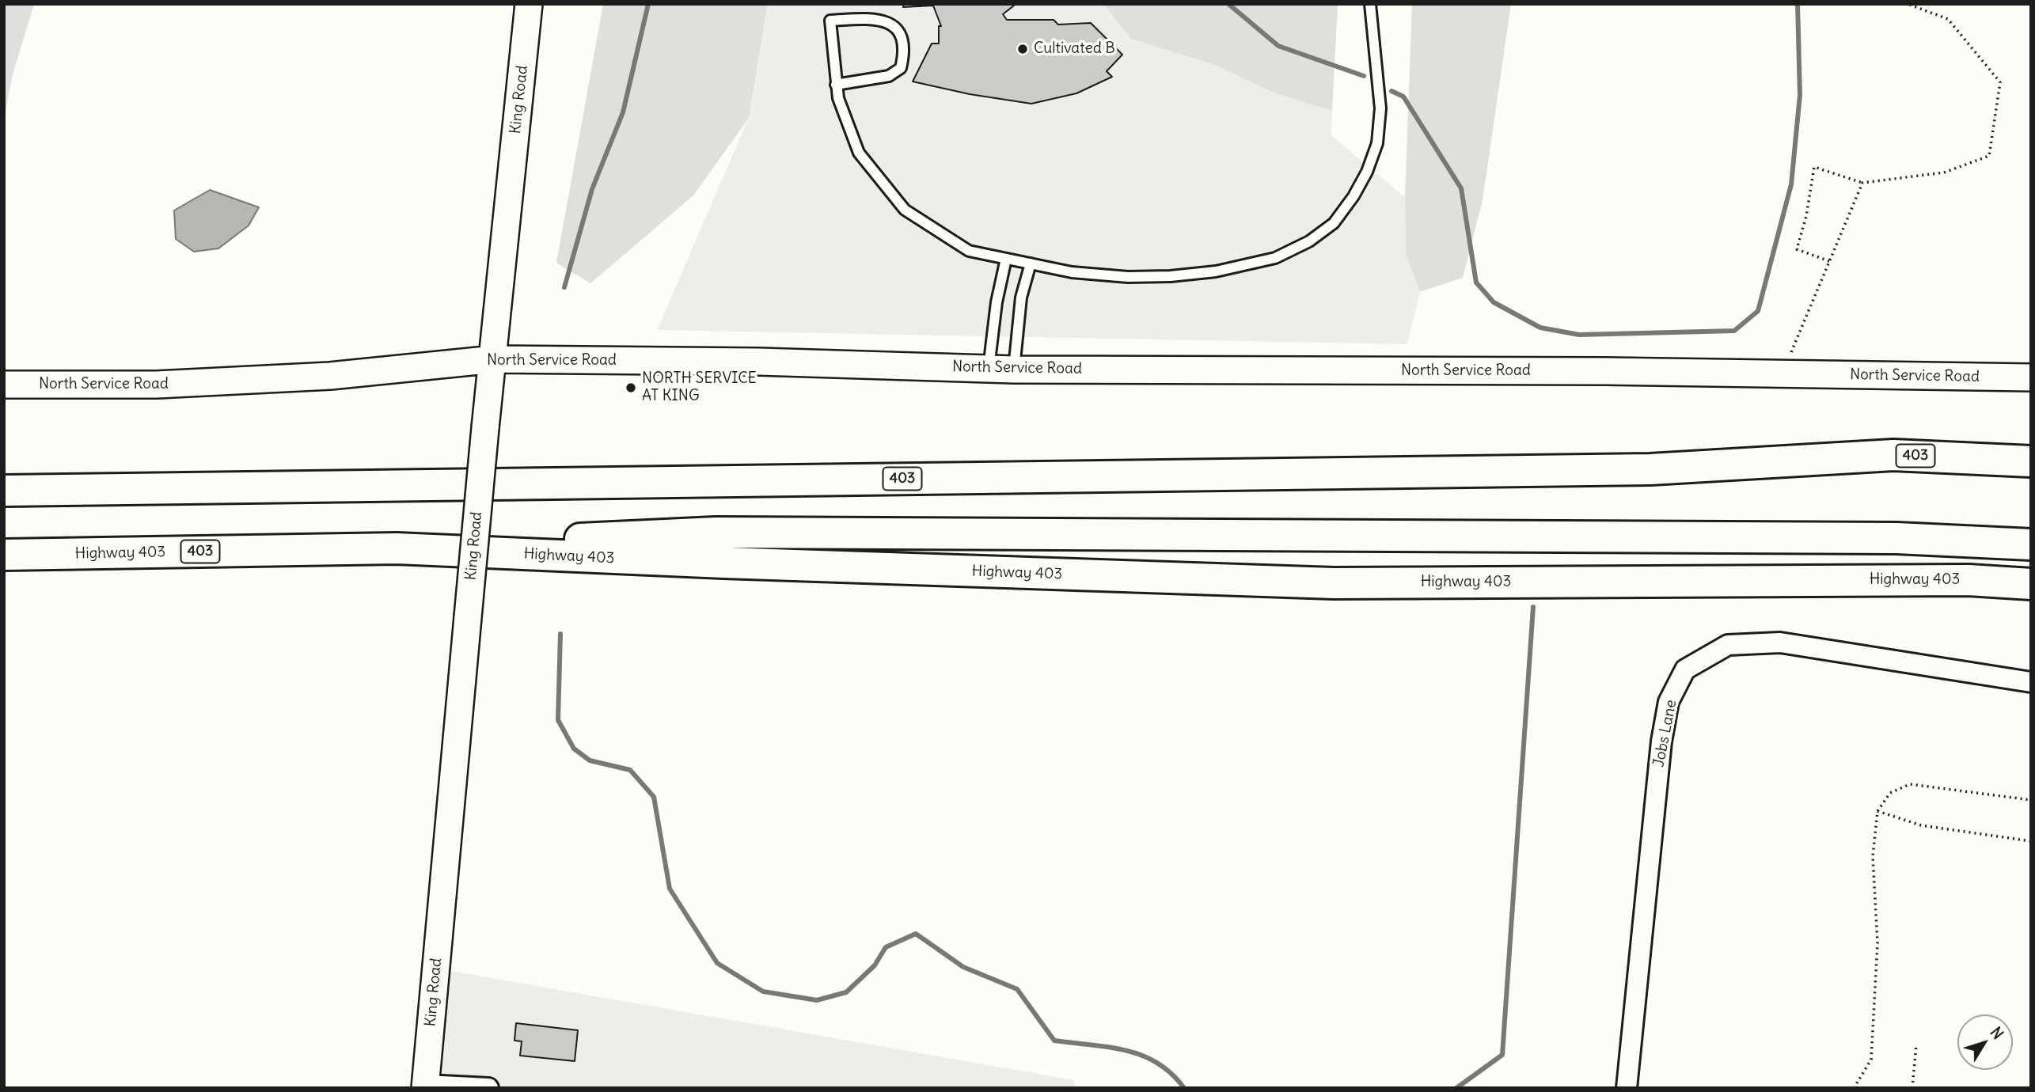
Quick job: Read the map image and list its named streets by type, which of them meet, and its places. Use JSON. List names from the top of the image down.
{
  "streets": {
    "highway": ["403", "Highway 403"],
    "street": ["King Road", "North Service Road", "Jobs Lane"]
  },
  "crossings": [
    ["King Road", "North Service Road"]
  ],
  "places": ["Cultivated B", "NORTH SERVICE AT KING"],
  "north": "top right"
}
